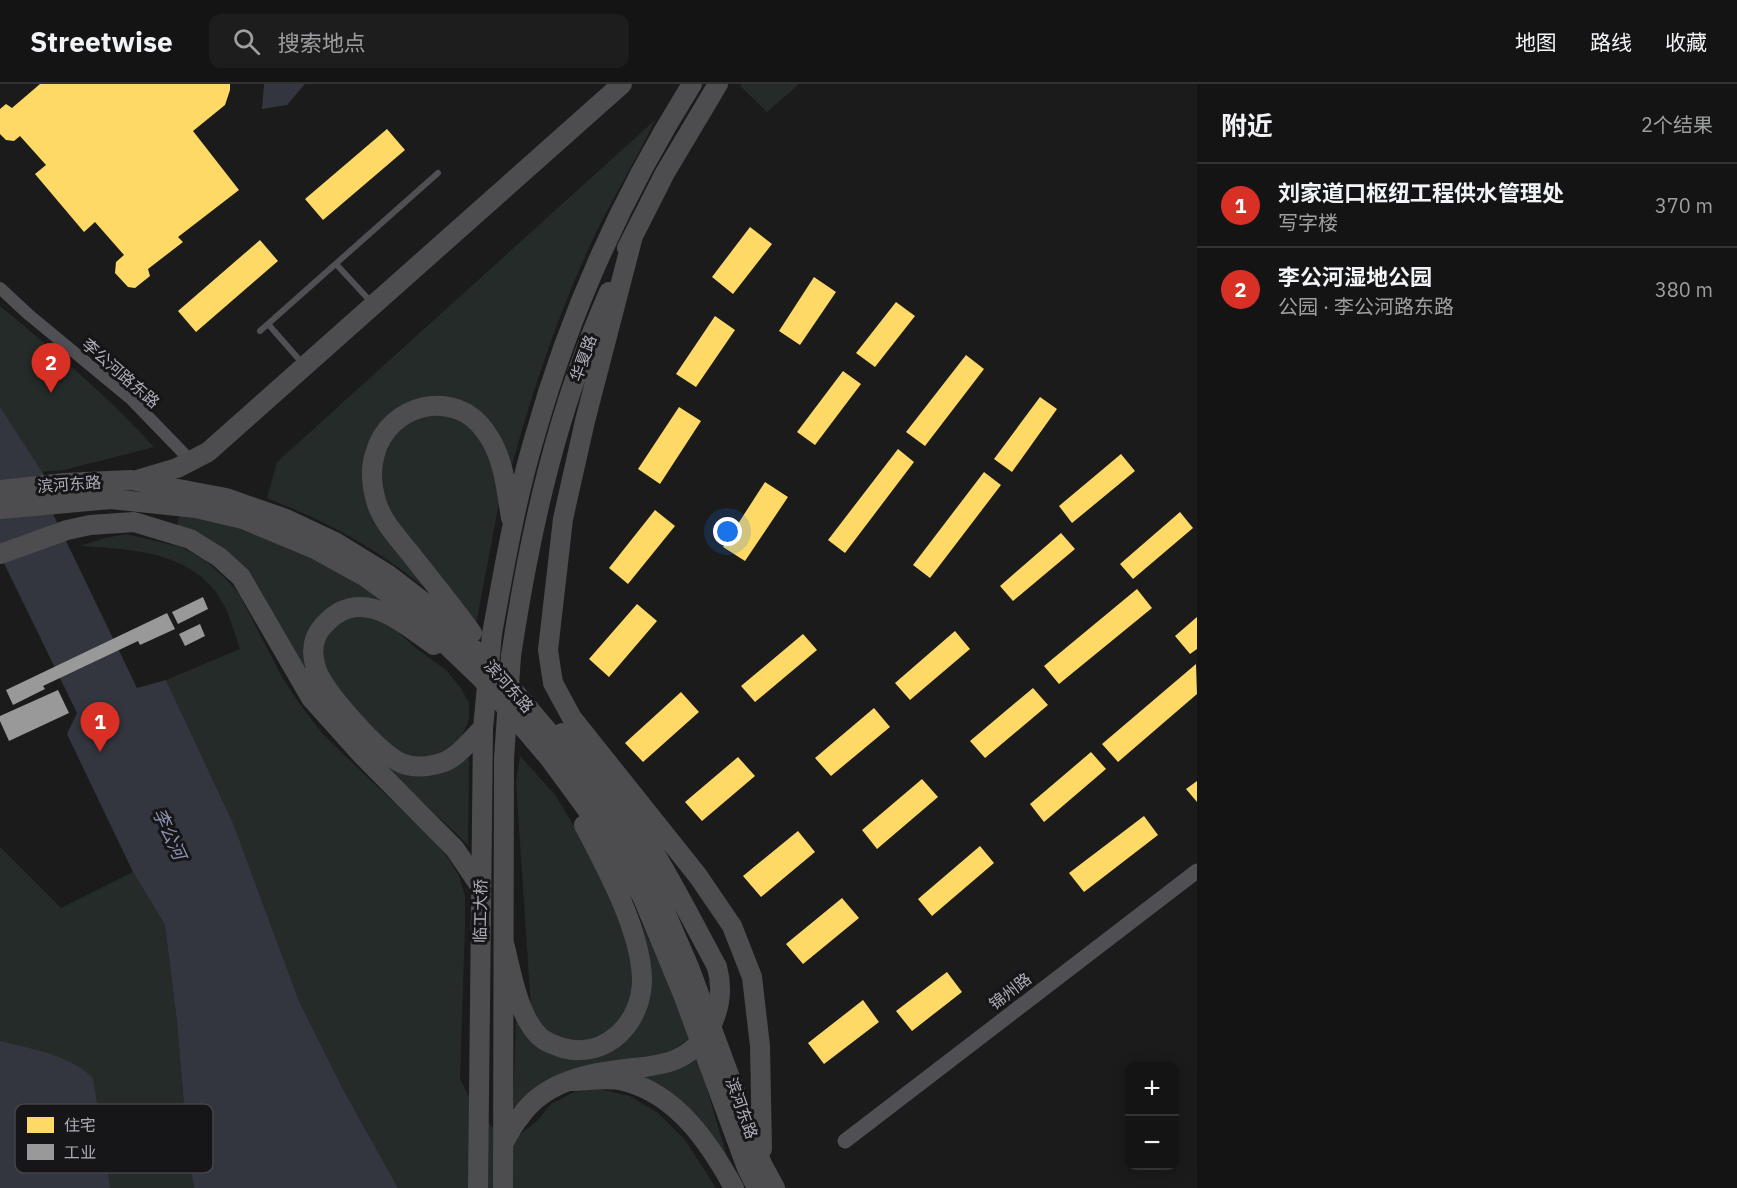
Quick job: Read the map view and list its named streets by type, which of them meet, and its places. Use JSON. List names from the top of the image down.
{
  "streets": {
    "main road": ["华夏路", "滨河东路", "临工大桥"],
    "street": ["李公河路东路", "锦州路"]
  },
  "crossings": [
    ["华夏路", "临工大桥"]
  ],
  "water": ["李公河"],
  "legend": ["住宅", "工业"],
  "page": {
    "header": "Streetwise",
    "search": "搜索地点",
    "nav": ["地图", "路线", "收藏"],
    "heading": ["附近", "2个结果"],
    "list": [
      {
        "mark": "1",
        "name": "刘家道口枢纽工程供水管理处",
        "note": "写字楼",
        "value": "370 m"
      },
      {
        "mark": "2",
        "name": "李公河湿地公园",
        "note": "公园 · 李公河路东路",
        "value": "380 m"
      }
    ],
    "pins": ["2", "1"],
    "map_buttons": ["+", "−"]
  }
}
